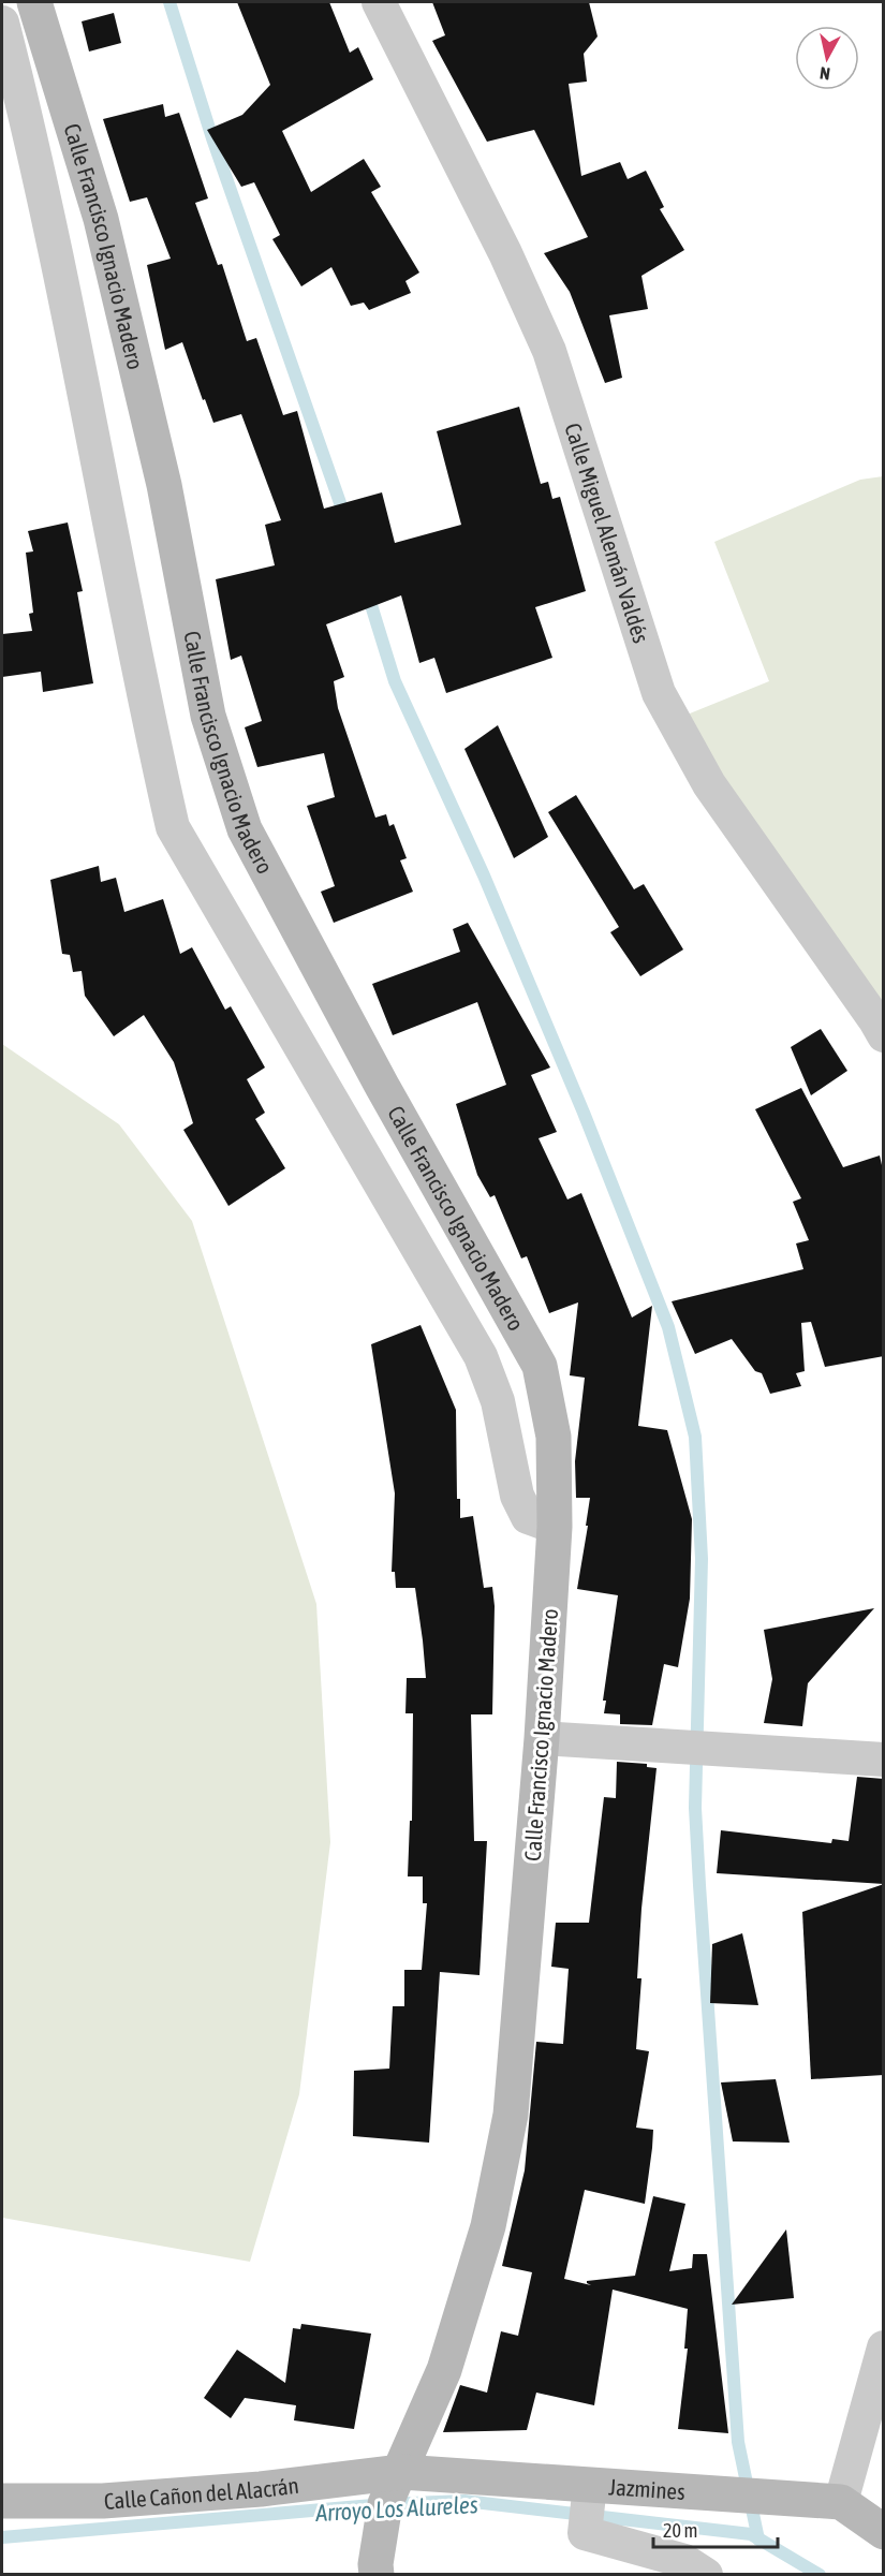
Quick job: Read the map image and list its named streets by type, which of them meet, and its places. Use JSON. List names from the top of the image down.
{
  "streets": {
    "main road": ["Calle Francisco Ignacio Madero", "Jazmines", "Calle Cañon del Alacrán"],
    "street": ["Calle Miguel Alemán Valdés"]
  },
  "crossings": [
    ["Calle Francisco Ignacio Madero", "Jazmines"],
    ["Calle Francisco Ignacio Madero", "Calle Cañon del Alacrán"],
    ["Jazmines", "Calle Cañon del Alacrán"]
  ],
  "water": ["Arroyo Los Alureles"],
  "scale_bar": "20 m",
  "north": "bottom"
}
